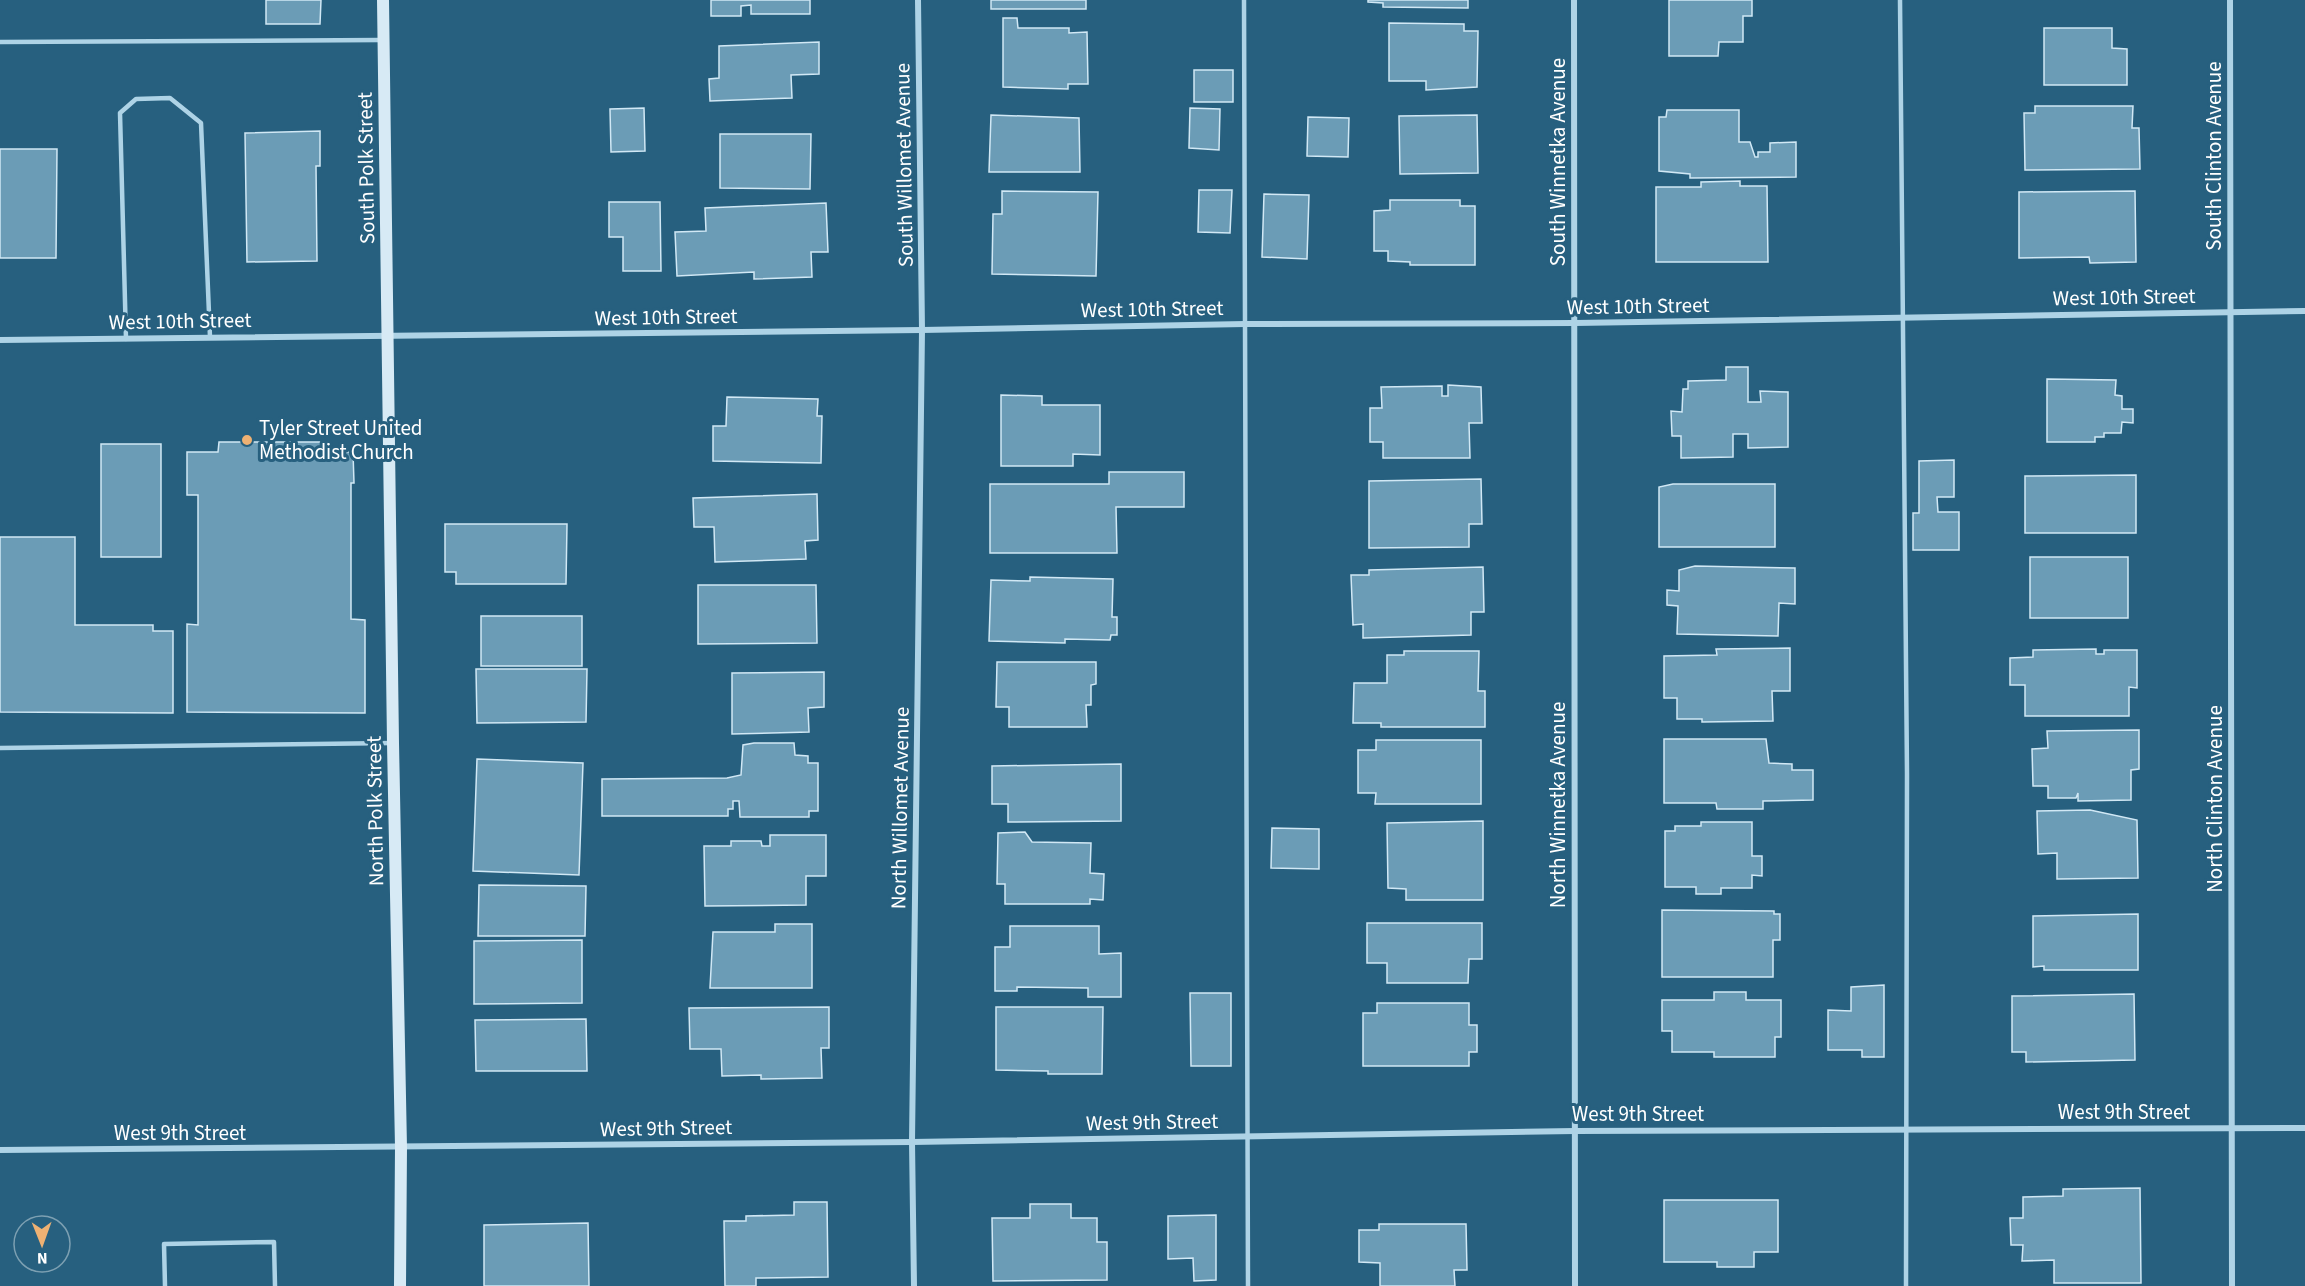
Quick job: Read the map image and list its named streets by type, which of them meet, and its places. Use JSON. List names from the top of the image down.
{
  "streets": {
    "main road": ["South Polk Street", "North Polk Street"],
    "street": [
      "South Clinton Avenue",
      "South Winnetka Avenue",
      "South Willomet Avenue",
      "West 10th Street",
      "North Clinton Avenue",
      "North Winnetka Avenue",
      "North Willomet Avenue",
      "West 9th Street"
    ]
  },
  "crossings": [
    ["South Clinton Avenue", "West 10th Street"],
    ["South Clinton Avenue", "North Clinton Avenue"],
    ["South Winnetka Avenue", "West 10th Street"],
    ["South Winnetka Avenue", "North Winnetka Avenue"],
    ["South Willomet Avenue", "West 10th Street"],
    ["South Willomet Avenue", "North Willomet Avenue"],
    ["South Polk Street", "West 10th Street"],
    ["South Polk Street", "North Polk Street"],
    ["West 10th Street", "North Clinton Avenue"],
    ["West 10th Street", "North Winnetka Avenue"],
    ["West 10th Street", "North Willomet Avenue"],
    ["West 10th Street", "North Polk Street"],
    ["North Clinton Avenue", "West 9th Street"],
    ["North Winnetka Avenue", "West 9th Street"],
    ["North Willomet Avenue", "West 9th Street"],
    ["North Polk Street", "West 9th Street"]
  ],
  "places": ["Tyler Street United Methodist Church"],
  "north": "bottom"
}
